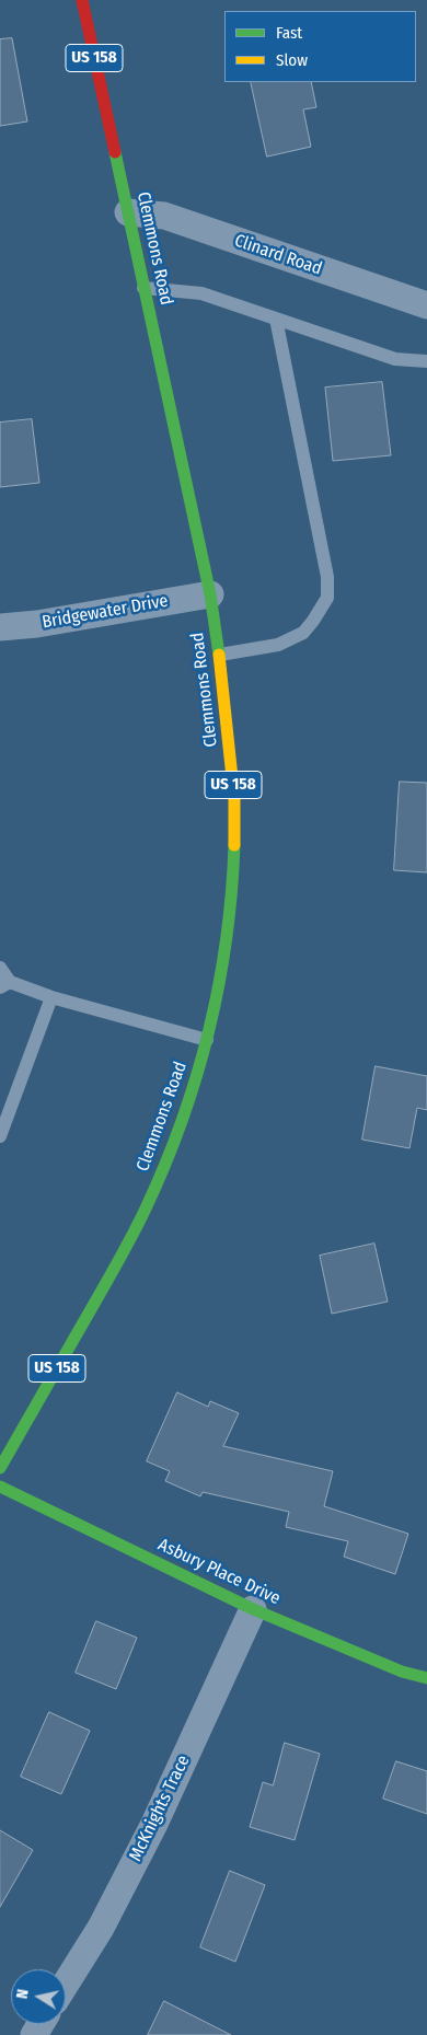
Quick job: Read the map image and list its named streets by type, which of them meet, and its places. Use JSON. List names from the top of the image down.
{
  "streets": {
    "main road": ["US 158", "Clemmons Road", "Asbury Place Drive"],
    "street": ["Clinard Road", "Bridgewater Drive", "McKnights Trace"]
  },
  "crossings": [
    ["Clemmons Road", "Clinard Road"],
    ["Clemmons Road", "Bridgewater Drive"],
    ["Asbury Place Drive", "McKnights Trace"]
  ],
  "legend": ["Fast", "Slow"],
  "north": "left"
}
